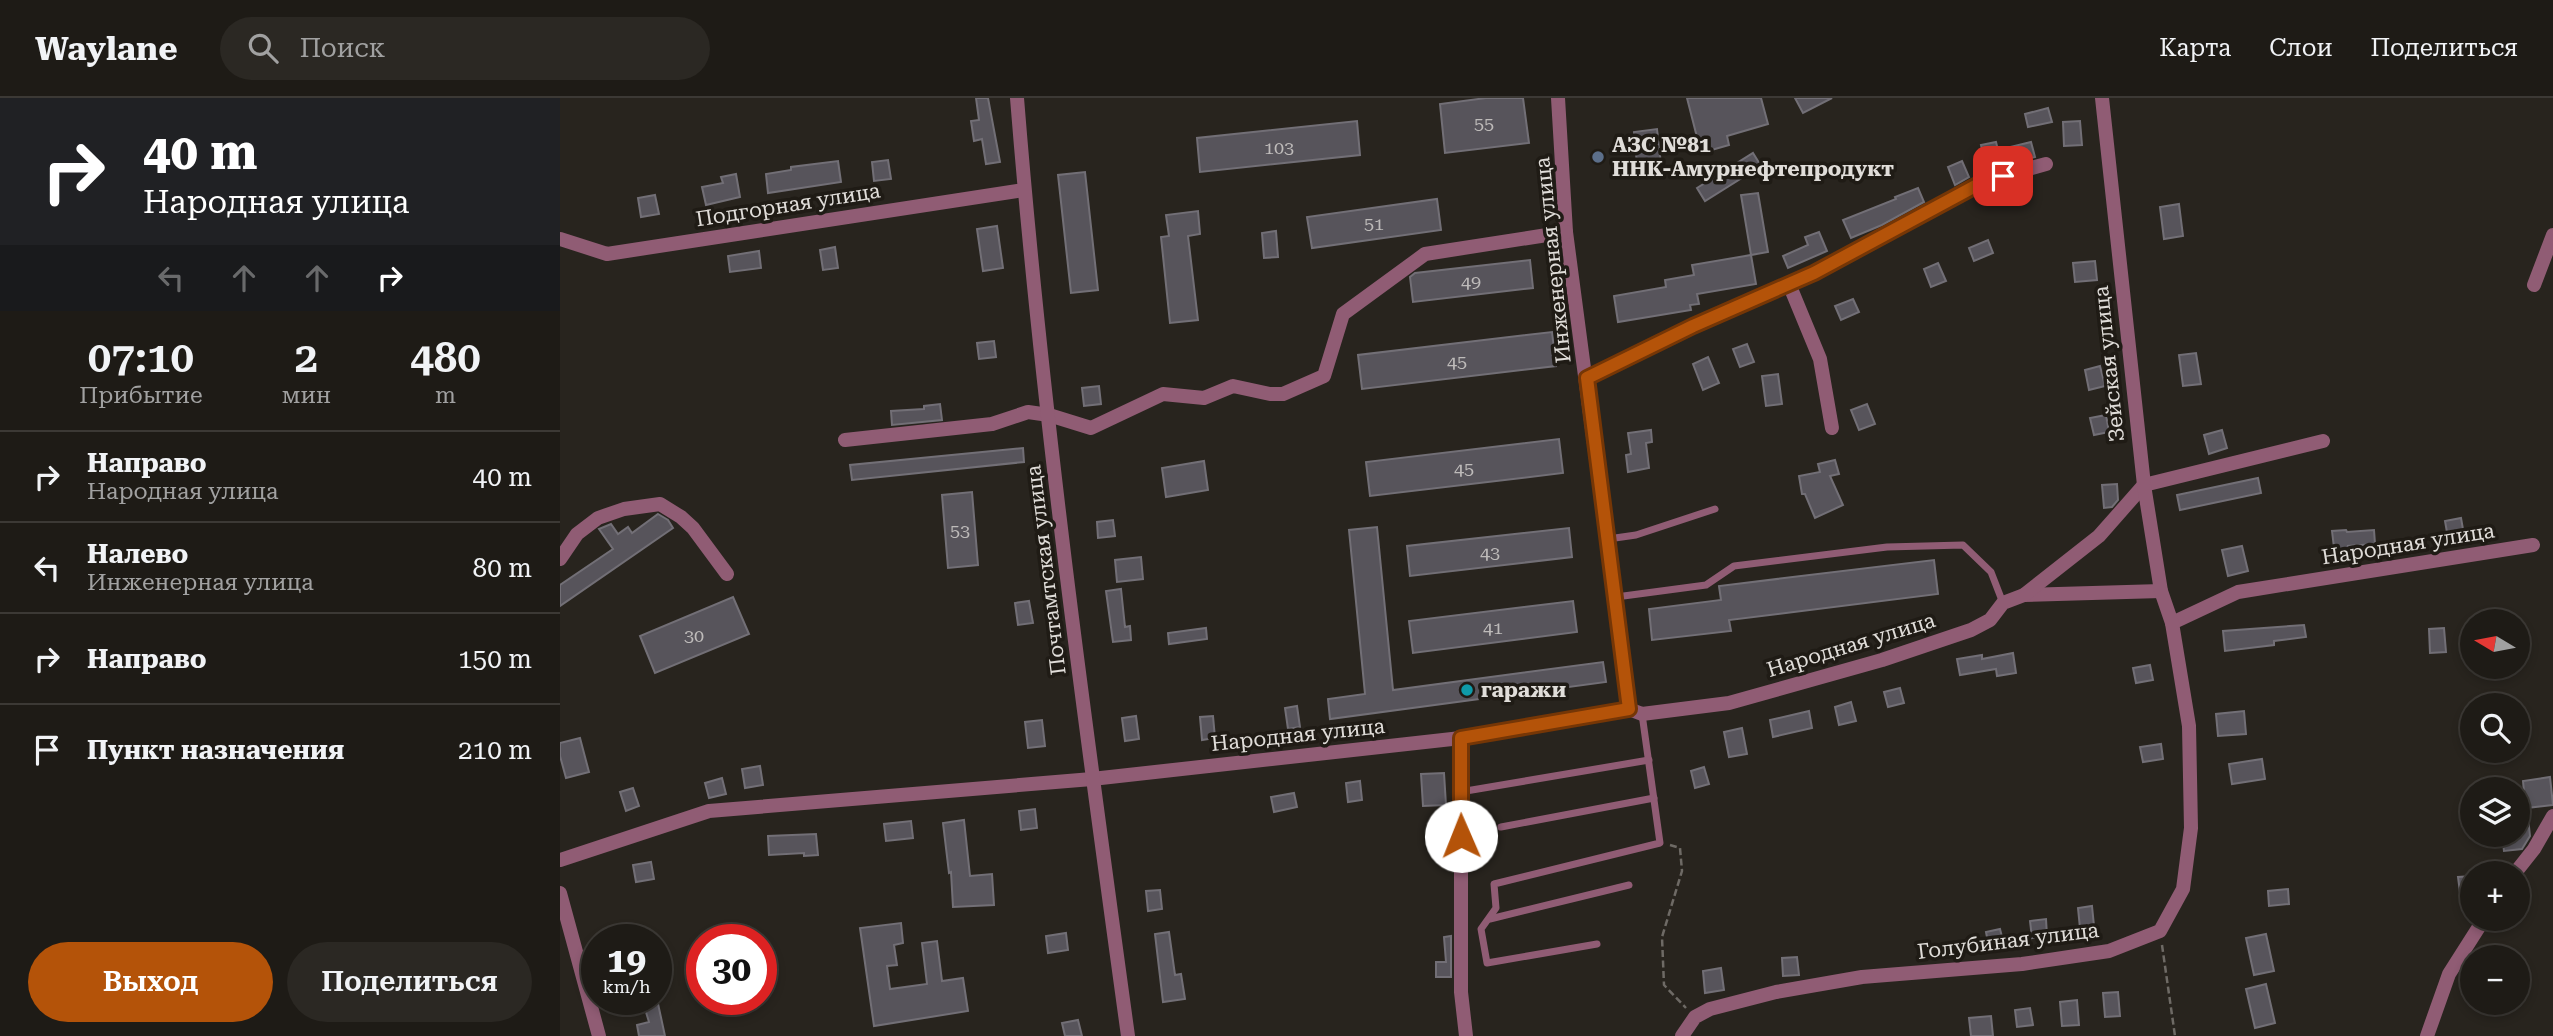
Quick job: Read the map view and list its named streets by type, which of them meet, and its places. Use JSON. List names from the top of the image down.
{
  "streets": {
    "street": [
      "Подгорная улица",
      "Инженерная улица",
      "Зейская улица",
      "Народная улица",
      "Почтамтская улица",
      "Голубиная улица"
    ]
  },
  "crossings": [
    ["Подгорная улица", "Почтамтская улица"],
    ["Инженерная улица", "Народная улица"],
    ["Зейская улица", "Народная улица"],
    ["Народная улица", "Почтамтская улица"]
  ],
  "places": ["АЗС №81 ННК-Амурнефтепродукт", "гаражи"],
  "house_numbers": [
    "55",
    "103",
    "51",
    "49",
    "45",
    "45",
    "53",
    "43",
    "41",
    "30"
  ],
  "north": "left",
  "page": {
    "header": "Waylane",
    "search": "Поиск",
    "nav": ["Карта", "Слои", "Поделиться"],
    "turn": ["40 m", "Народная улица"],
    "eta": [
      "07:10",
      "Прибытие",
      "2",
      "мин",
      "480",
      "m"
    ],
    "list": [
      {
        "name": "Направо",
        "note": "Народная улица",
        "value": "40 m"
      },
      {
        "name": "Налево",
        "note": "Инженерная улица",
        "value": "80 m"
      },
      {
        "name": "Направо",
        "value": "150 m"
      },
      {
        "name": "Пункт назначения",
        "value": "210 m"
      }
    ],
    "map_buttons": ["+", "−"],
    "speed": "19 km/h",
    "limit": "30",
    "buttons": ["Выход", "Поделиться"]
  }
}
